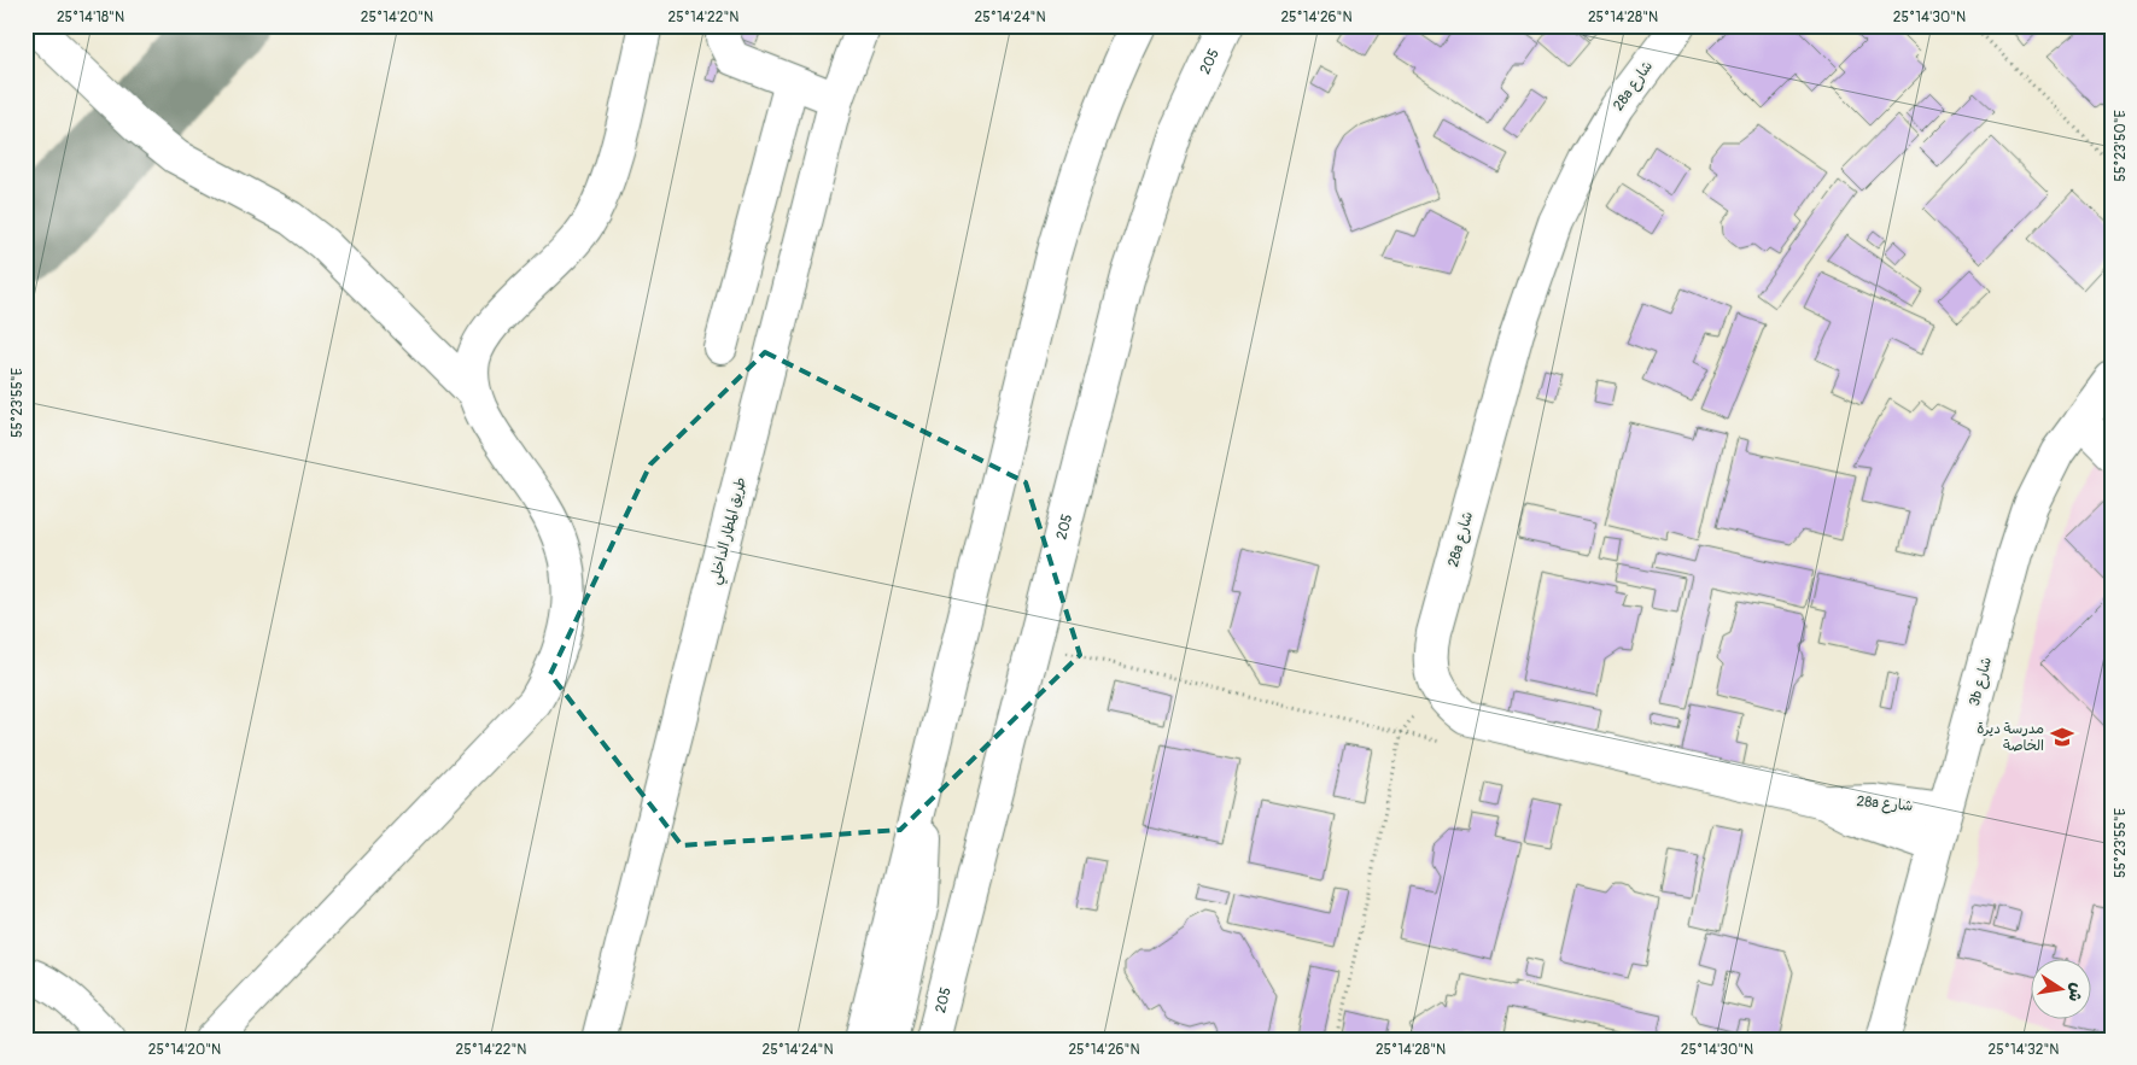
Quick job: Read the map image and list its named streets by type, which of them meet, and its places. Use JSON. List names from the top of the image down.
{
  "streets": {
    "street": [
      "205",
      "28a شارع",
      "طريق المطار الداخلي",
      "3b شارع"
    ]
  },
  "crossings": [
    ["28a شارع", "3b شارع"]
  ],
  "places": {
    "school or university": ["مدرسة ديرة الخاصة"]
  },
  "north": "right",
  "coordinates": [
    "25°14'18\"N",
    "25°14'20\"N",
    "25°14'22\"N",
    "25°14'24\"N",
    "25°14'26\"N",
    "25°14'28\"N",
    "25°14'30\"N",
    "55°23'50\"E",
    "55°23'55\"E",
    "25°14'32\"N"
  ]
}
